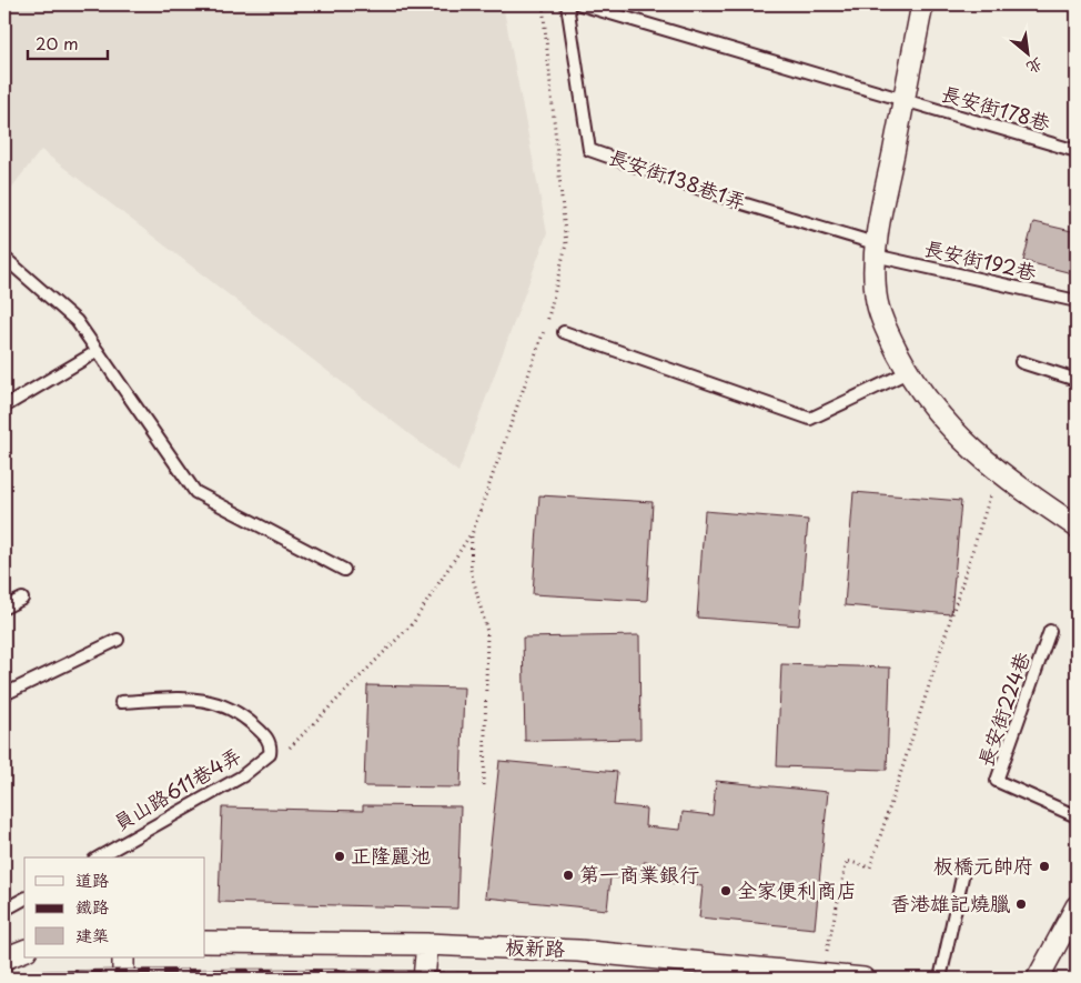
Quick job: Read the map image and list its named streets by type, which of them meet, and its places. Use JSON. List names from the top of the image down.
{
  "streets": {
    "street": ["板新路"],
    "lane": [
      "長安街178巷",
      "長安街138巷1弄",
      "長安街192巷",
      "長安街224巷",
      "員山路611巷4弄"
    ]
  },
  "crossings": [
    ["長安街138巷1弄", "長安街192巷"]
  ],
  "places": [
    "正隆麗池",
    "板橋元帥府",
    "第一商業銀行",
    "全家便利商店",
    "香港雄記燒臘"
  ],
  "legend": ["道路", "鐵路", "建築"],
  "scale_bar": "20 m",
  "north": "bottom right"
}
